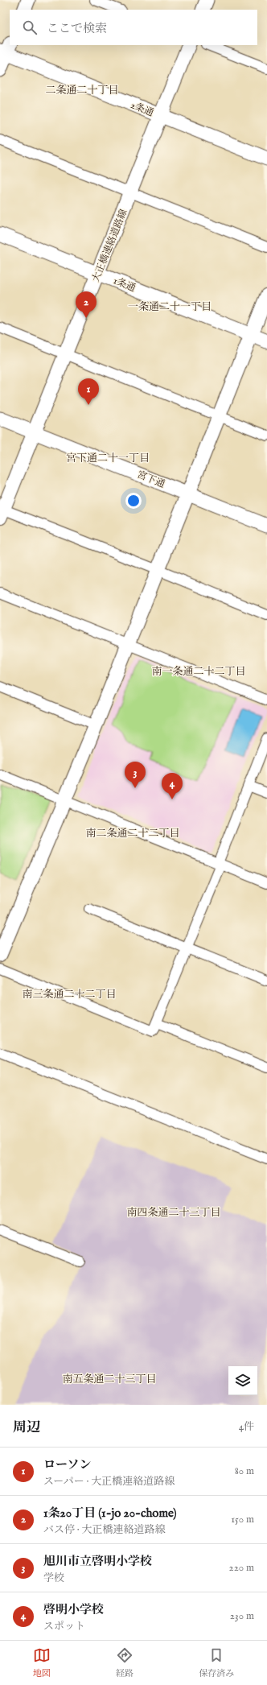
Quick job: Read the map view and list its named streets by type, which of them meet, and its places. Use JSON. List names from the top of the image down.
{
  "streets": {
    "street": [
      "2条通",
      "大正橋連絡道路線",
      "1条通",
      "宮下通"
    ]
  },
  "crossings": [
    ["2条通", "大正橋連絡道路線"],
    ["大正橋連絡道路線", "1条通"],
    ["大正橋連絡道路線", "宮下通"]
  ],
  "districts": [
    "二条通二十丁目",
    "一条通二十一丁目",
    "宮下通二十一丁目",
    "南一条通二十二丁目",
    "南二条通二十二丁目",
    "南三条通二十二丁目",
    "南四条通二十三丁目",
    "南五条通二十三丁目"
  ],
  "page": {
    "search": "ここで検索",
    "pins": [
      "2",
      "1",
      "3",
      "4"
    ],
    "heading": ["周辺", "4件"],
    "list": [
      {
        "mark": "1",
        "name": "ローソン",
        "note": "スーパー · 大正橋連絡道路線",
        "value": "80 m"
      },
      {
        "mark": "2",
        "name": "1条20丁目 (1-jo 20-chome)",
        "note": "バス停 · 大正橋連絡道路線",
        "value": "150 m"
      },
      {
        "mark": "3",
        "name": "旭川市立啓明小学校",
        "note": "学校",
        "value": "220 m"
      },
      {
        "mark": "4",
        "name": "啓明小学校",
        "note": "スポット",
        "value": "230 m"
      }
    ],
    "nav": ["地図", "経路", "保存済み"]
  }
}
